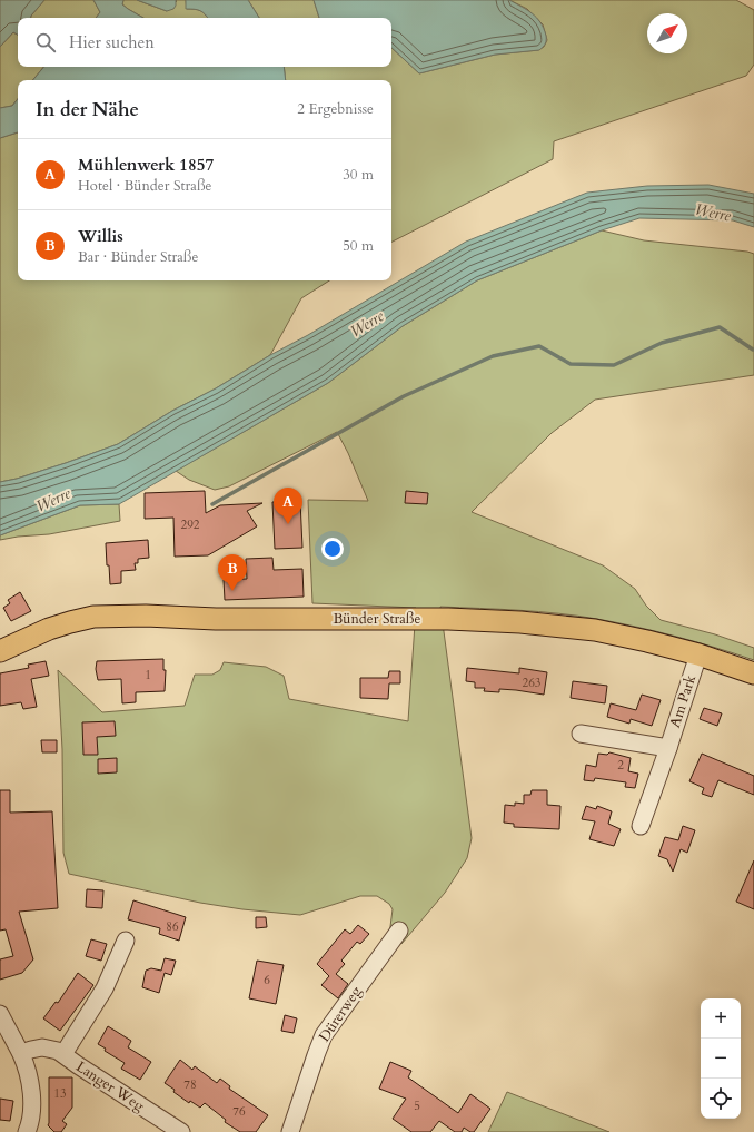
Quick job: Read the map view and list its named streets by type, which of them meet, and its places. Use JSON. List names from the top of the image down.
{
  "streets": {
    "main road": ["Bünder Straße"],
    "street": ["Am Park", "Dürerweg", "Langer Weg"]
  },
  "crossings": [
    ["Bünder Straße", "Am Park"]
  ],
  "water": ["Werre"],
  "house_numbers": [
    "292",
    "1",
    "263",
    "2",
    "86",
    "6",
    "78",
    "13",
    "5",
    "76"
  ],
  "north": "top right",
  "page": {
    "search": "Hier suchen",
    "heading": ["In der Nähe", "2 Ergebnisse"],
    "list": [
      {
        "mark": "A",
        "name": "Mühlenwerk 1857",
        "note": "Hotel · Bünder Straße",
        "value": "30 m"
      },
      {
        "mark": "B",
        "name": "Willis",
        "note": "Bar · Bünder Straße",
        "value": "50 m"
      }
    ],
    "pins": ["A", "B"],
    "map_buttons": ["+", "−"]
  }
}
